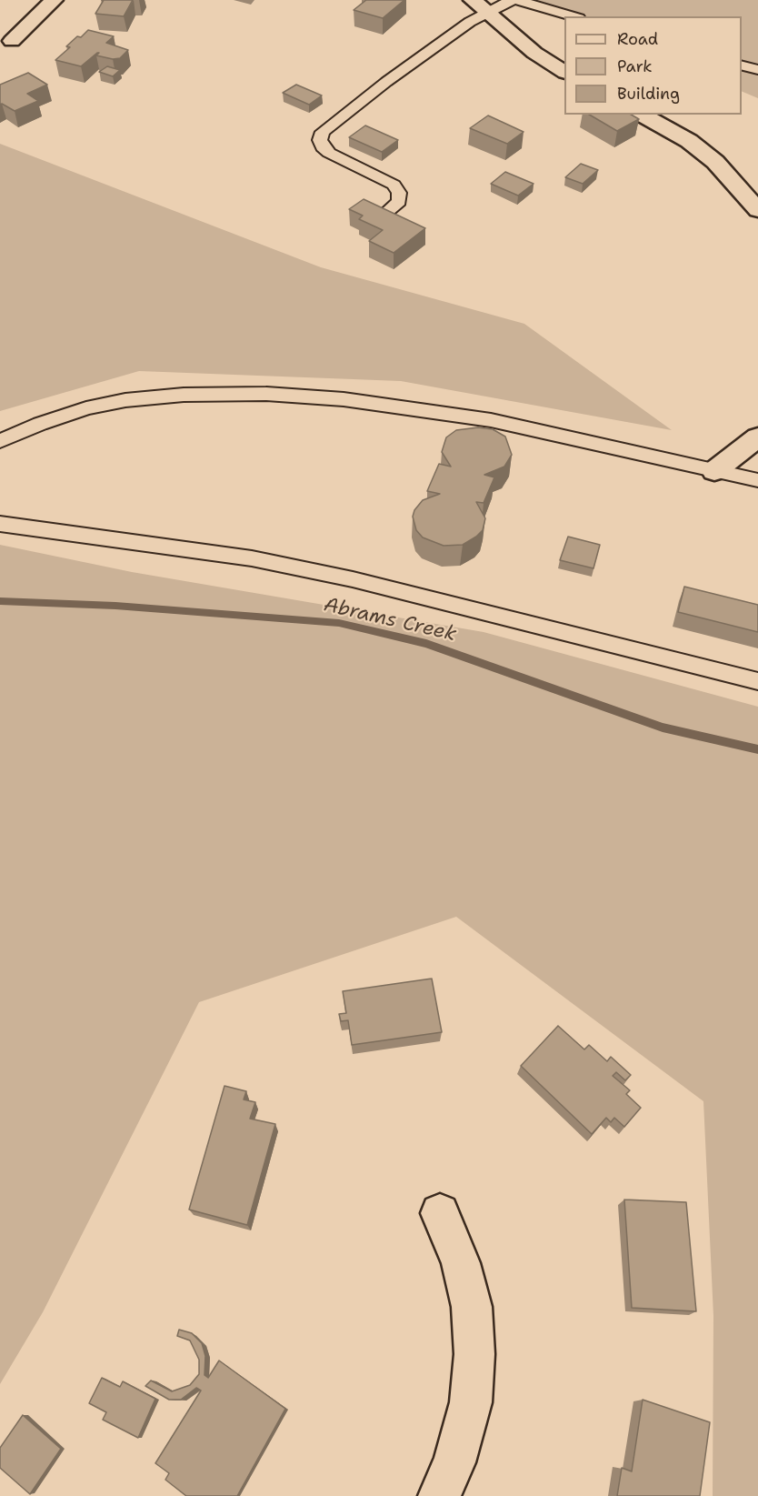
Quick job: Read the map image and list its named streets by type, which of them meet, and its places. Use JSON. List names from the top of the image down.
{
  "water": ["Abrams Creek"],
  "legend": ["Road", "Park", "Building"]
}
